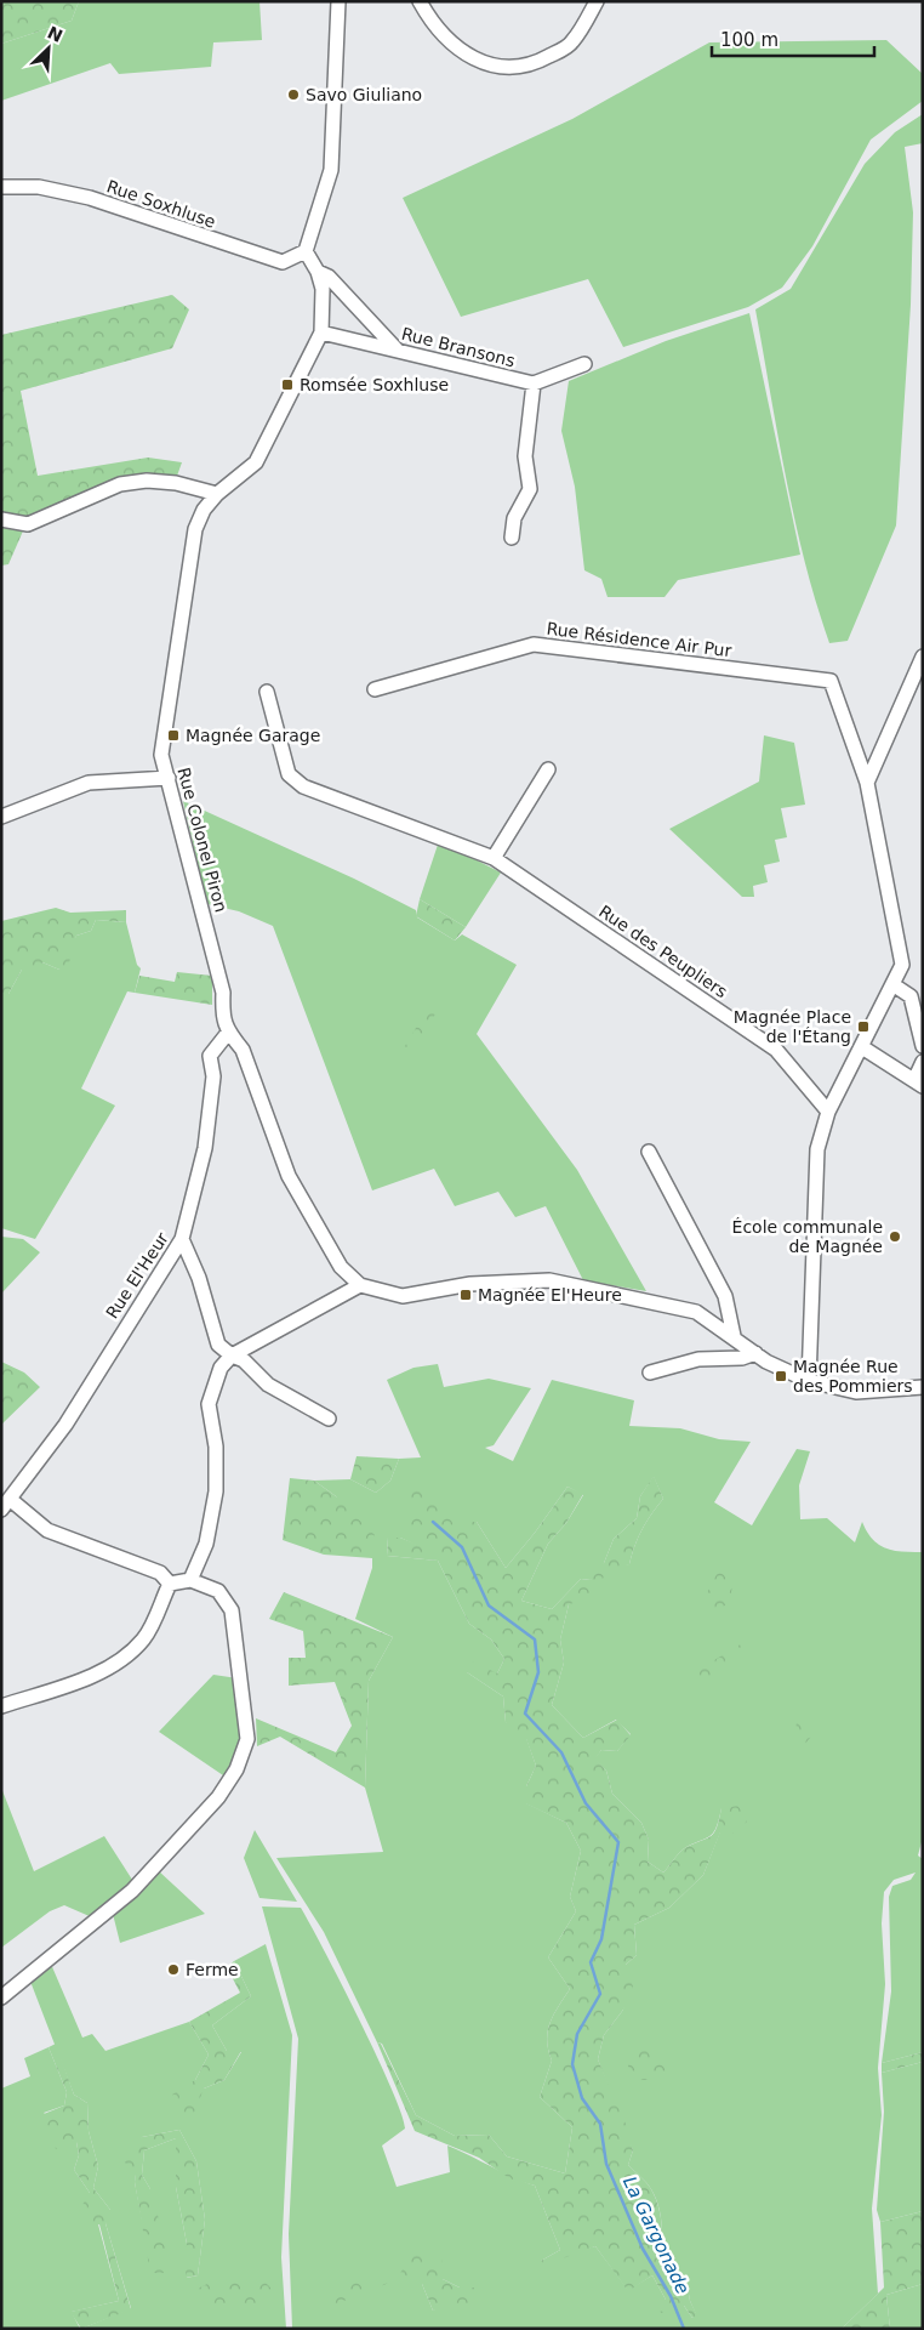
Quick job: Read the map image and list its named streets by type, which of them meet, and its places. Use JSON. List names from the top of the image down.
{
  "streets": {
    "street": [
      "Rue Soxhluse",
      "Rue Bransons",
      "Rue Résidence Air Pur",
      "Rue Colonel Piron",
      "Rue des Peupliers",
      "Rue El'Heur"
    ]
  },
  "crossings": [
    ["Rue Soxhluse", "Rue Colonel Piron"],
    ["Rue Bransons", "Rue Colonel Piron"],
    ["Rue Colonel Piron", "Rue El'Heur"]
  ],
  "water": ["La Gargonade"],
  "places": {
    "other": ["Savo Giuliano", "École communale de Magnée", "Ferme"],
    "transit": [
      "Romsée Soxhluse",
      "Magnée Garage",
      "Magnée Place de l'Étang",
      "Magnée El'Heure",
      "Magnée Rue des Pommiers"
    ]
  },
  "scale_bar": "100 m",
  "north": "top right"
}
